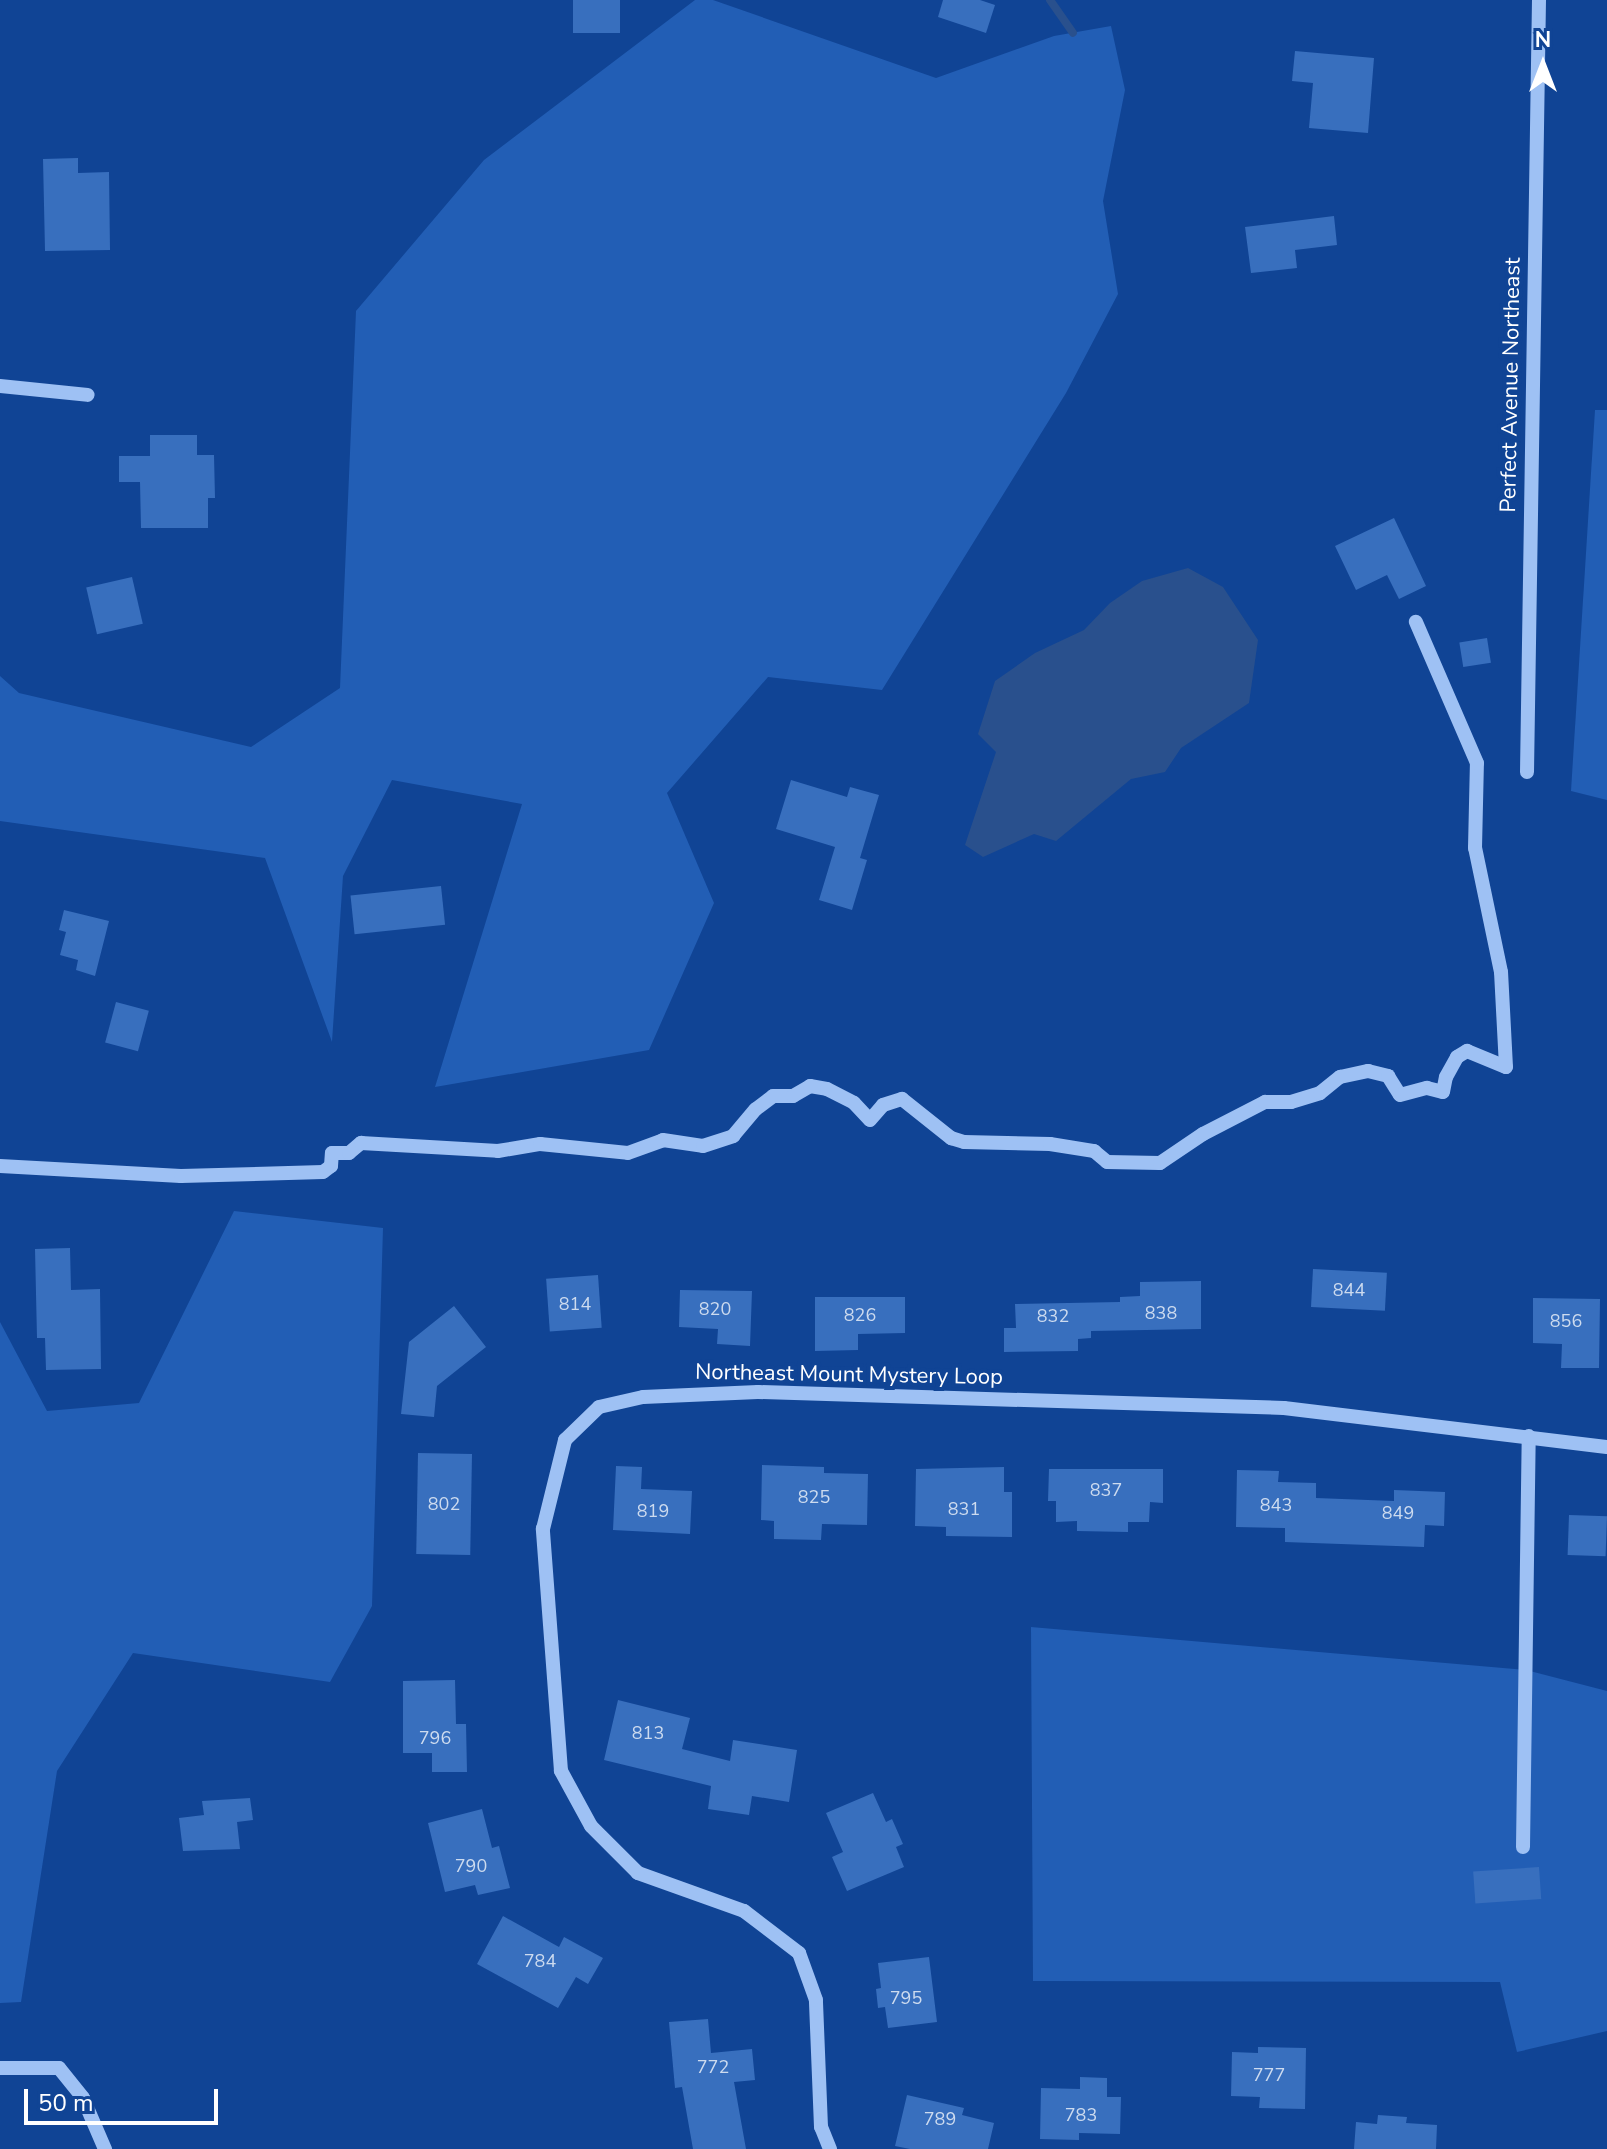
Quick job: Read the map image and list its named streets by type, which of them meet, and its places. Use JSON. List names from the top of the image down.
{
  "streets": {
    "street": ["Perfect Avenue Northeast", "Northeast Mount Mystery Loop"]
  },
  "house_numbers": [
    "844",
    "814",
    "820",
    "838",
    "826",
    "832",
    "856",
    "837",
    "825",
    "802",
    "843",
    "831",
    "819",
    "849",
    "813",
    "796",
    "790",
    "784",
    "795",
    "772",
    "777",
    "783",
    "789"
  ],
  "scale_bar": "50 m",
  "north": "top"
}
